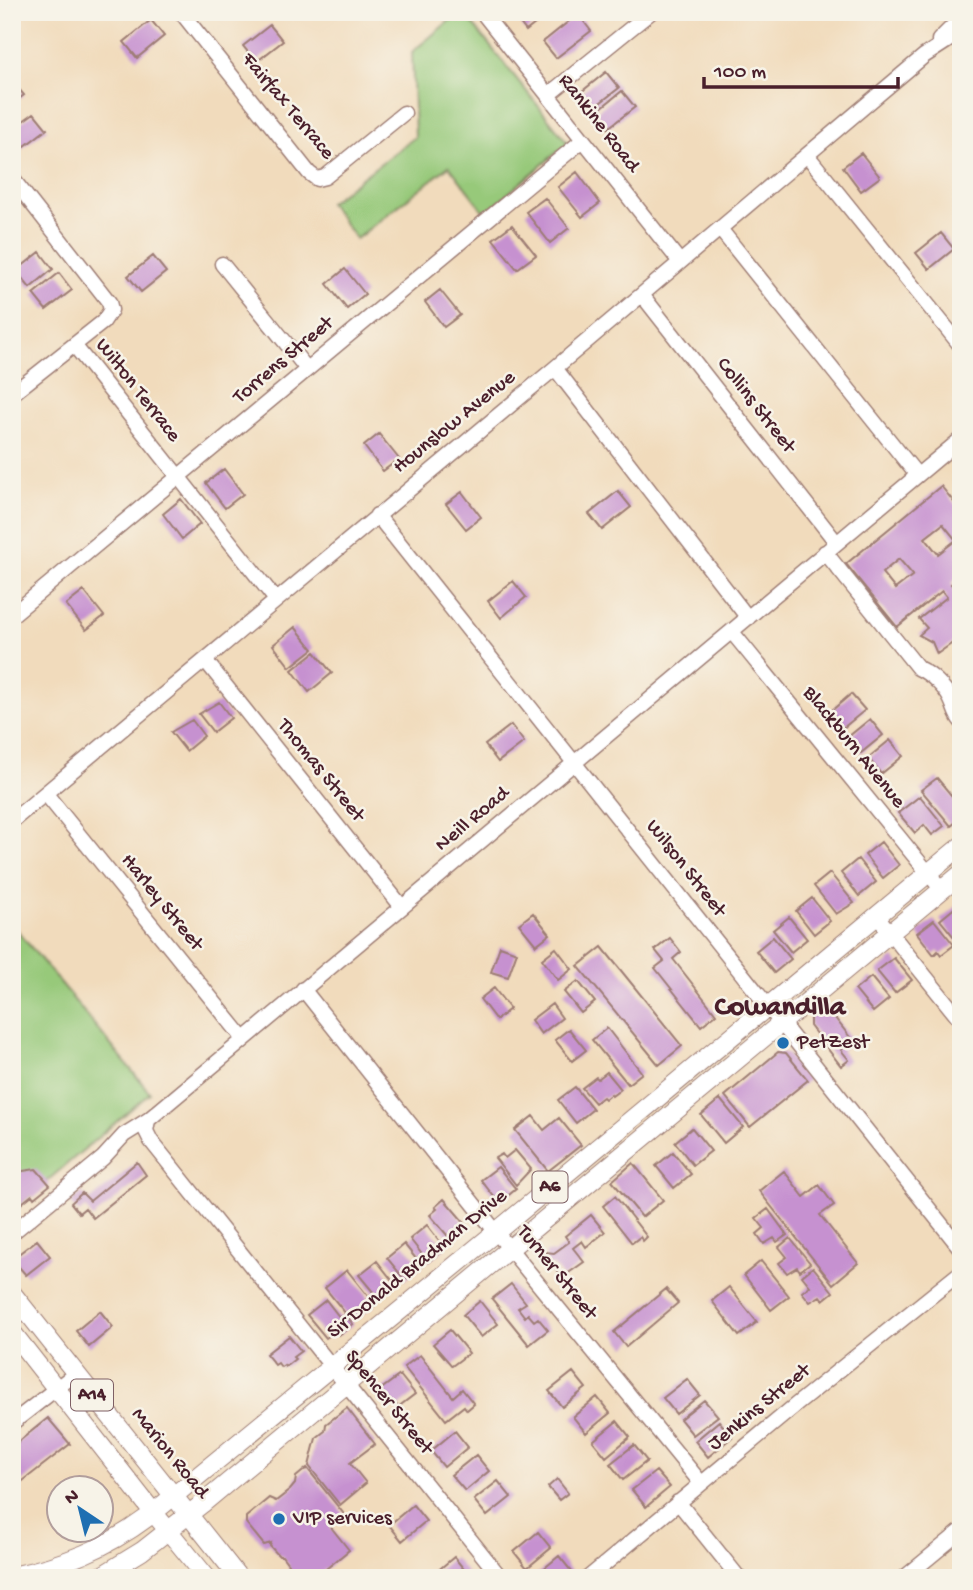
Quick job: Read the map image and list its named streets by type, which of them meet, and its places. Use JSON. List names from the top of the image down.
{
  "streets": {
    "main road": [
      "A6",
      "Sir Donald Bradman Drive",
      "A14",
      "Marion Road"
    ],
    "street": [
      "Fairfax Terrace",
      "Rankine Road",
      "Torrens Street",
      "Wilton Terrace",
      "Collins Street",
      "Hounslow Avenue",
      "Blackburn Avenue",
      "Thomas Street",
      "Neill Road",
      "Wilson Street",
      "Harley Street",
      "Turner Street",
      "Spencer Street",
      "Jenkins Street"
    ]
  },
  "crossings": [
    ["Rankine Road", "Torrens Street"],
    ["Rankine Road", "Hounslow Avenue"],
    ["Torrens Street", "Wilton Terrace"],
    ["Wilton Terrace", "Hounslow Avenue"],
    ["Collins Street", "Hounslow Avenue"],
    ["Collins Street", "Neill Road"],
    ["Hounslow Avenue", "Thomas Street"],
    ["Hounslow Avenue", "Wilson Street"],
    ["Hounslow Avenue", "Harley Street"],
    ["Blackburn Avenue", "Neill Road"],
    ["Blackburn Avenue", "A6"],
    ["Blackburn Avenue", "Sir Donald Bradman Drive"],
    ["Thomas Street", "Neill Road"],
    ["Neill Road", "Wilson Street"],
    ["Neill Road", "Harley Street"],
    ["Neill Road", "Turner Street"],
    ["Neill Road", "Spencer Street"],
    ["Wilson Street", "A6"],
    ["Wilson Street", "Sir Donald Bradman Drive"],
    ["A6", "Turner Street"],
    ["A6", "A14"],
    ["A6", "Spencer Street"],
    ["A6", "Marion Road"],
    ["Sir Donald Bradman Drive", "Turner Street"],
    ["Sir Donald Bradman Drive", "A14"],
    ["Sir Donald Bradman Drive", "Spencer Street"],
    ["Sir Donald Bradman Drive", "Marion Road"],
    ["Turner Street", "Jenkins Street"]
  ],
  "districts": ["Cowandilla"],
  "places": ["PetZest", "VIP services"],
  "scale_bar": "100 m",
  "north": "top left"
}
